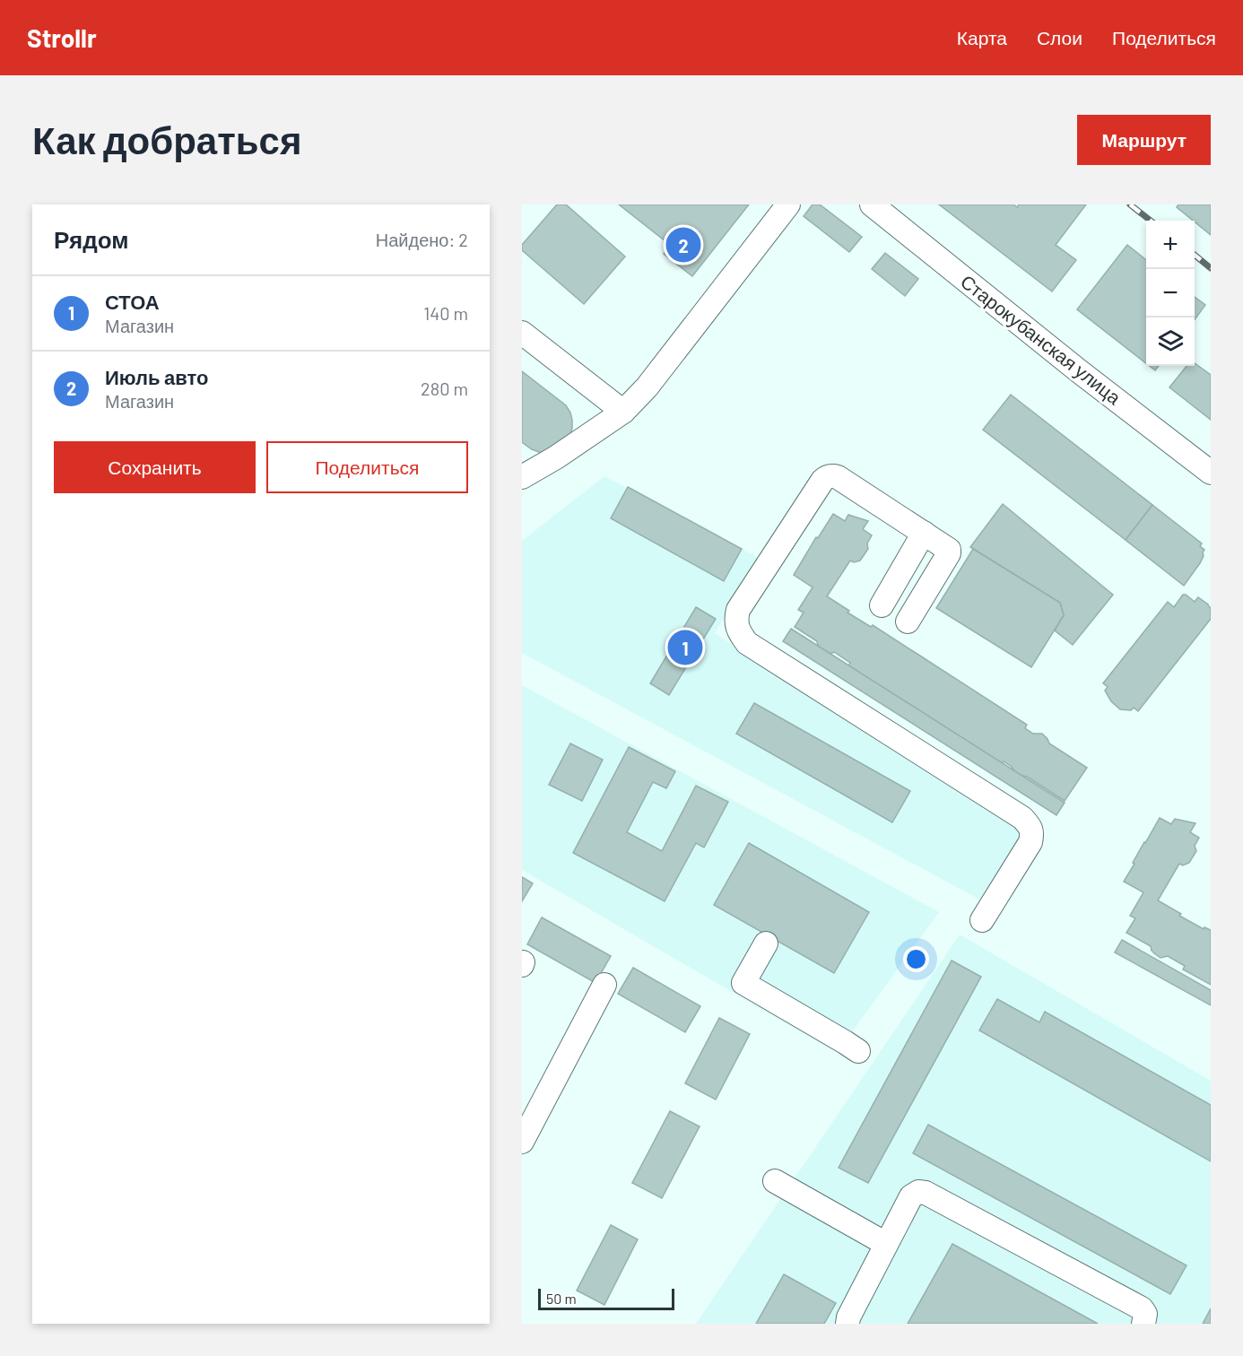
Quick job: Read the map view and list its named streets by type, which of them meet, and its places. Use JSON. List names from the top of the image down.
{
  "streets": {
    "street": ["Старокубанская улица"]
  },
  "scale_bar": "50 m",
  "page": {
    "header": "Strollr",
    "nav": ["Карта", "Слои", "Поделиться"],
    "buttons": [
      "Маршрут",
      ["Сохранить", "Поделиться"]
    ],
    "title": "Как добраться",
    "heading": ["Рядом", "Найдено: 2"],
    "map_buttons": ["+", "−"],
    "pins": ["2", "1"],
    "list": [
      {
        "mark": "1",
        "name": "СТОА",
        "note": "Магазин",
        "value": "140 m"
      },
      {
        "mark": "2",
        "name": "Июль авто",
        "note": "Магазин",
        "value": "280 m"
      }
    ],
    "scale": "50 m"
  }
}
